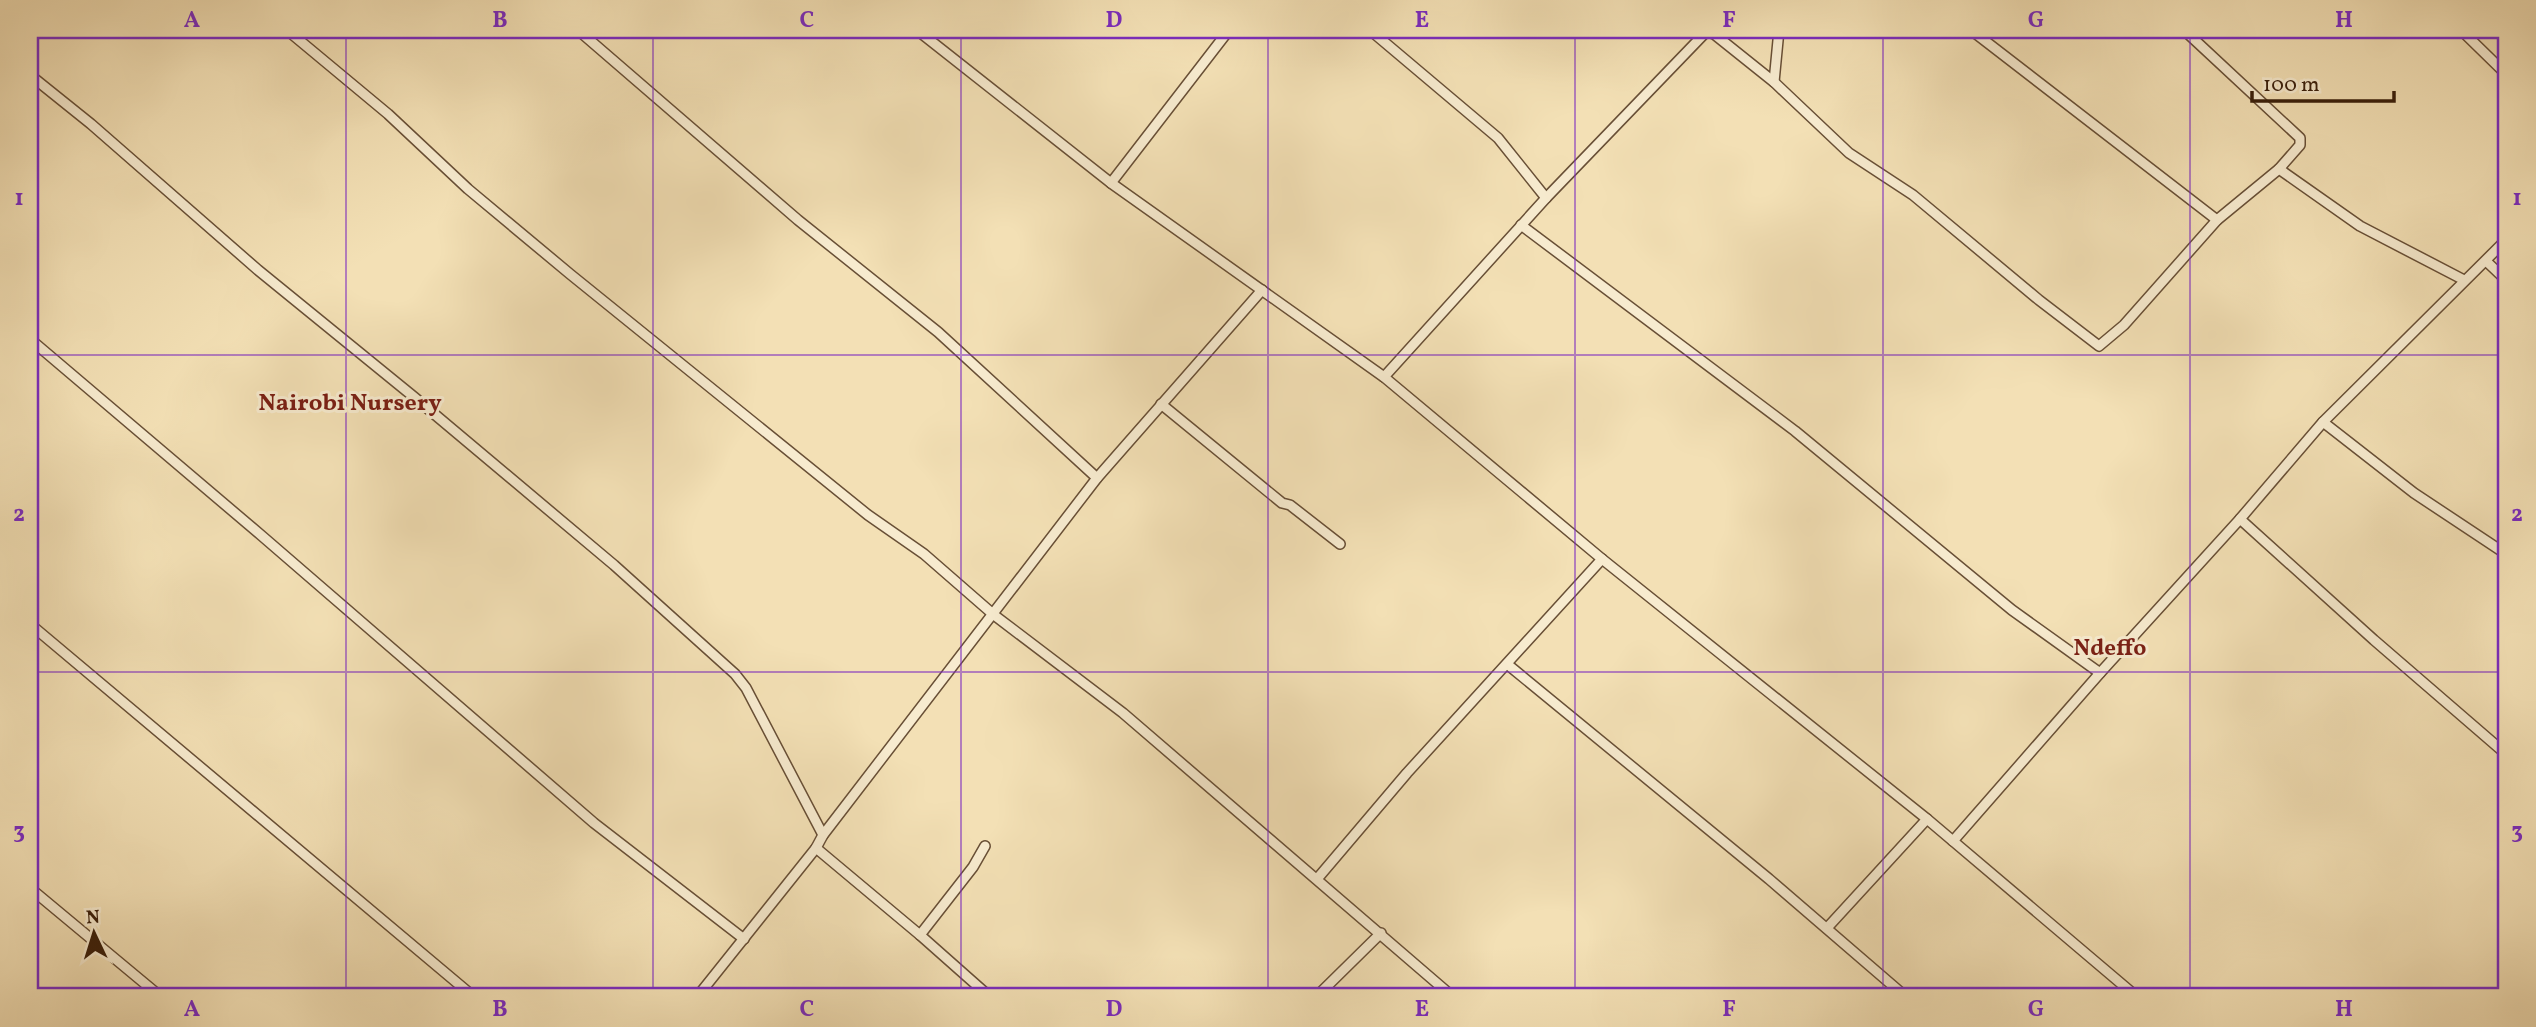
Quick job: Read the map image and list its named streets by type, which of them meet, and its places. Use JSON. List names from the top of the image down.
{
  "districts": ["Nairobi Nursery", "Ndeffo"],
  "scale_bar": "100 m",
  "north": "top",
  "grid": {
    "columns": [
      "A",
      "B",
      "C",
      "D",
      "E",
      "F",
      "G",
      "H"
    ],
    "rows": ["1", "2", "3"]
  }
}
